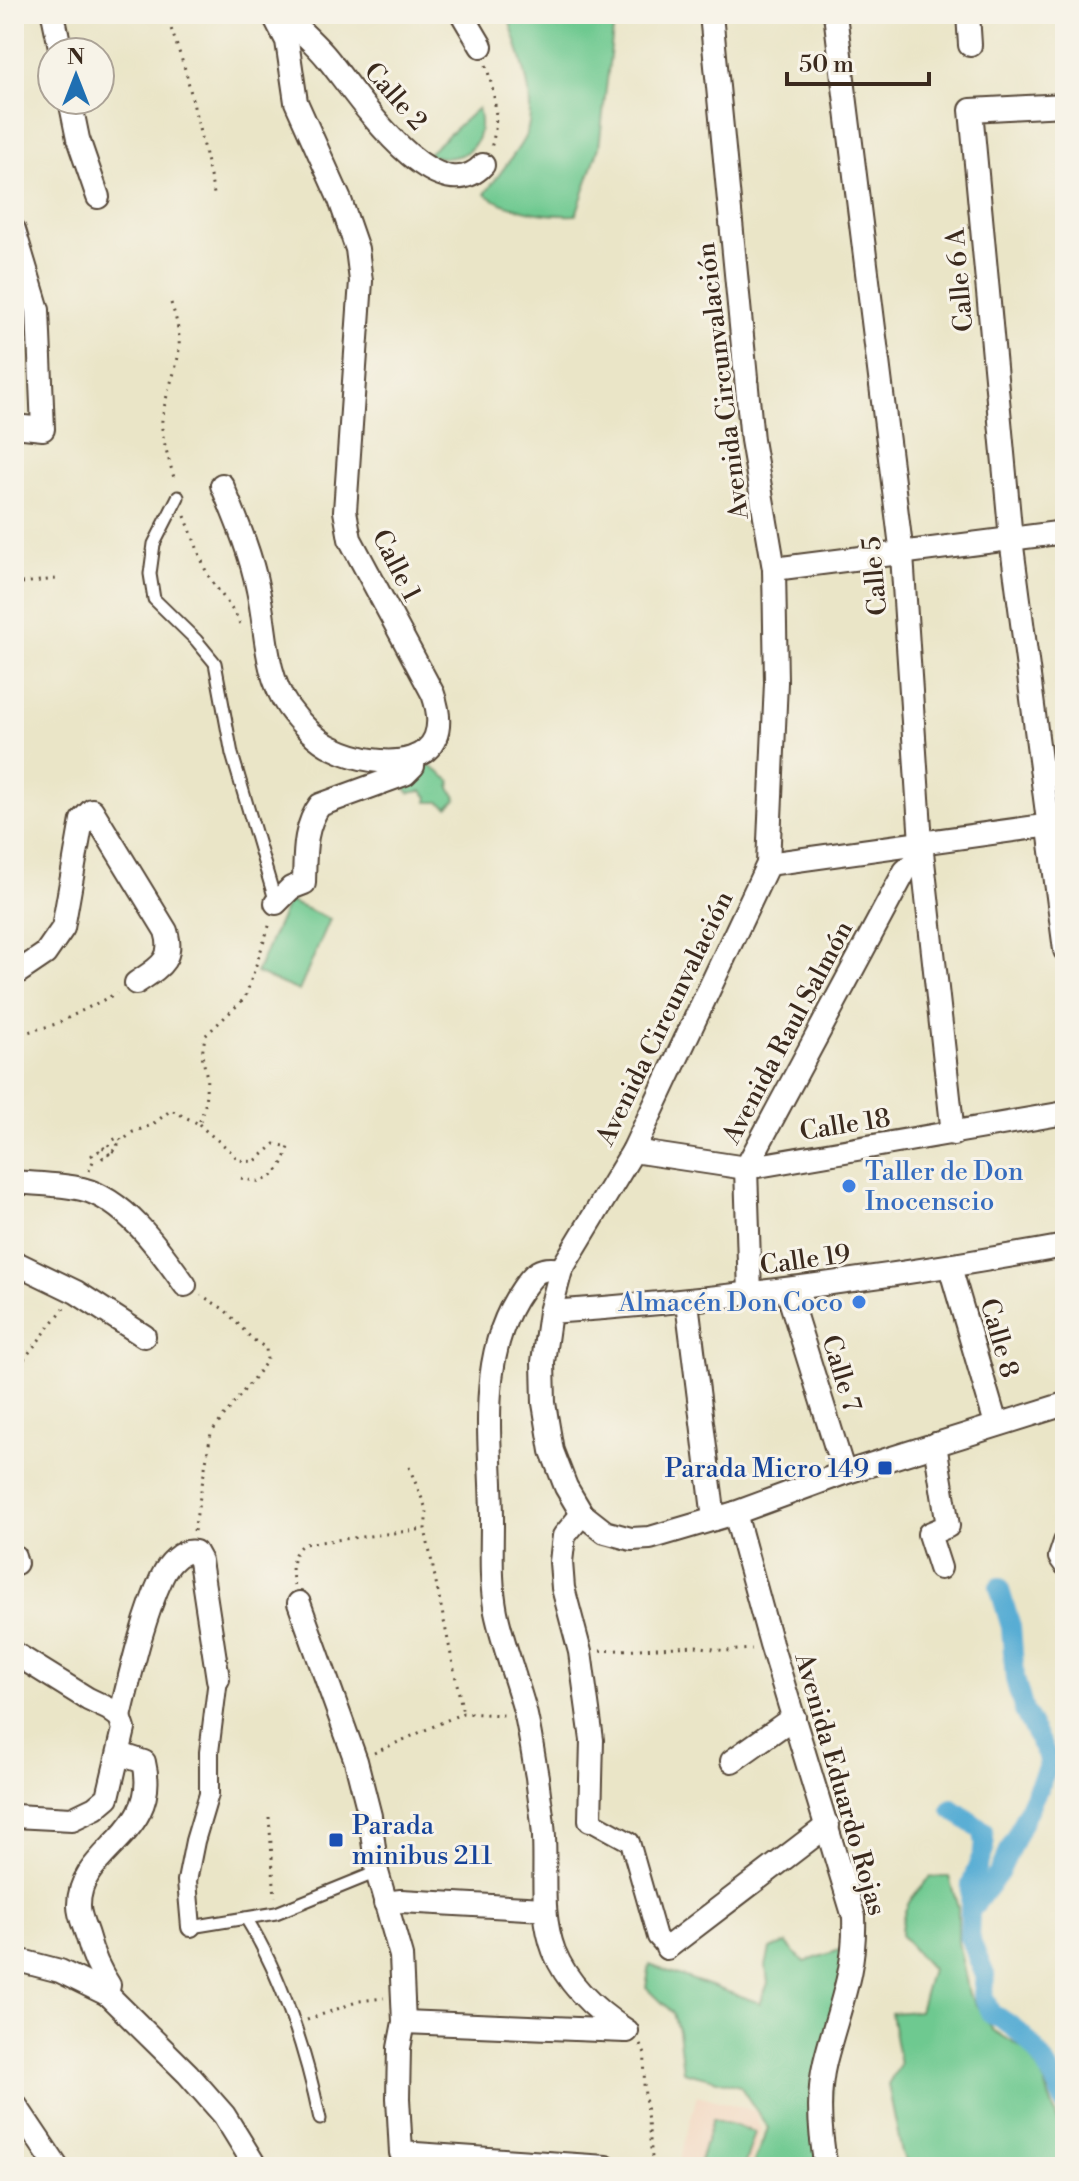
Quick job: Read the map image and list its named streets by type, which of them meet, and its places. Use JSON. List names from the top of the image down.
{
  "streets": {
    "street": [
      "Calle 2",
      "Calle 6 A",
      "Avenida Circunvalación",
      "Calle 1",
      "Calle 5",
      "Avenida Raul Salmón",
      "Calle 18",
      "Calle 19",
      "Calle 8",
      "Calle 7",
      "Avenida Eduardo Rojas"
    ]
  },
  "crossings": [
    ["Avenida Circunvalación", "Calle 18"],
    ["Avenida Circunvalación", "Calle 19"],
    ["Avenida Circunvalación", "Calle 8"],
    ["Avenida Circunvalación", "Calle 7"],
    ["Avenida Circunvalación", "Avenida Eduardo Rojas"],
    ["Calle 5", "Avenida Raul Salmón"],
    ["Calle 5", "Calle 18"],
    ["Avenida Raul Salmón", "Calle 18"],
    ["Avenida Raul Salmón", "Calle 19"],
    ["Calle 19", "Calle 8"],
    ["Calle 19", "Calle 7"],
    ["Calle 19", "Avenida Eduardo Rojas"]
  ],
  "places": {
    "other": ["Taller de Don Inocenscio", "Almacén Don Coco"],
    "transit": ["Parada Micro 149", "Parada minibus 211"]
  },
  "scale_bar": "50 m",
  "north": "top"
}
